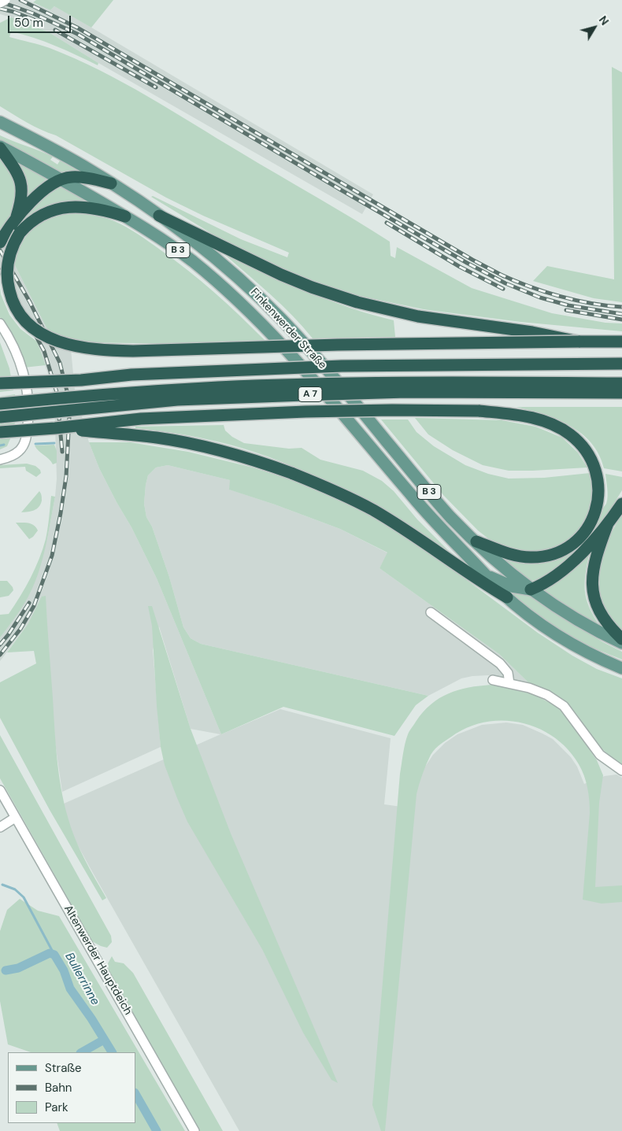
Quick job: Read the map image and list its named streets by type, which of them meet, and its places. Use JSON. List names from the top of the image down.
{
  "streets": {
    "highway": ["A 7"],
    "main road": ["B 3", "Finkenwerder Straße"],
    "street": ["Altenwerder Hauptdeich"]
  },
  "water": ["Bullerrinne"],
  "legend": ["Straße", "Bahn", "Park"],
  "scale_bar": "50 m",
  "north": "top right"
}
